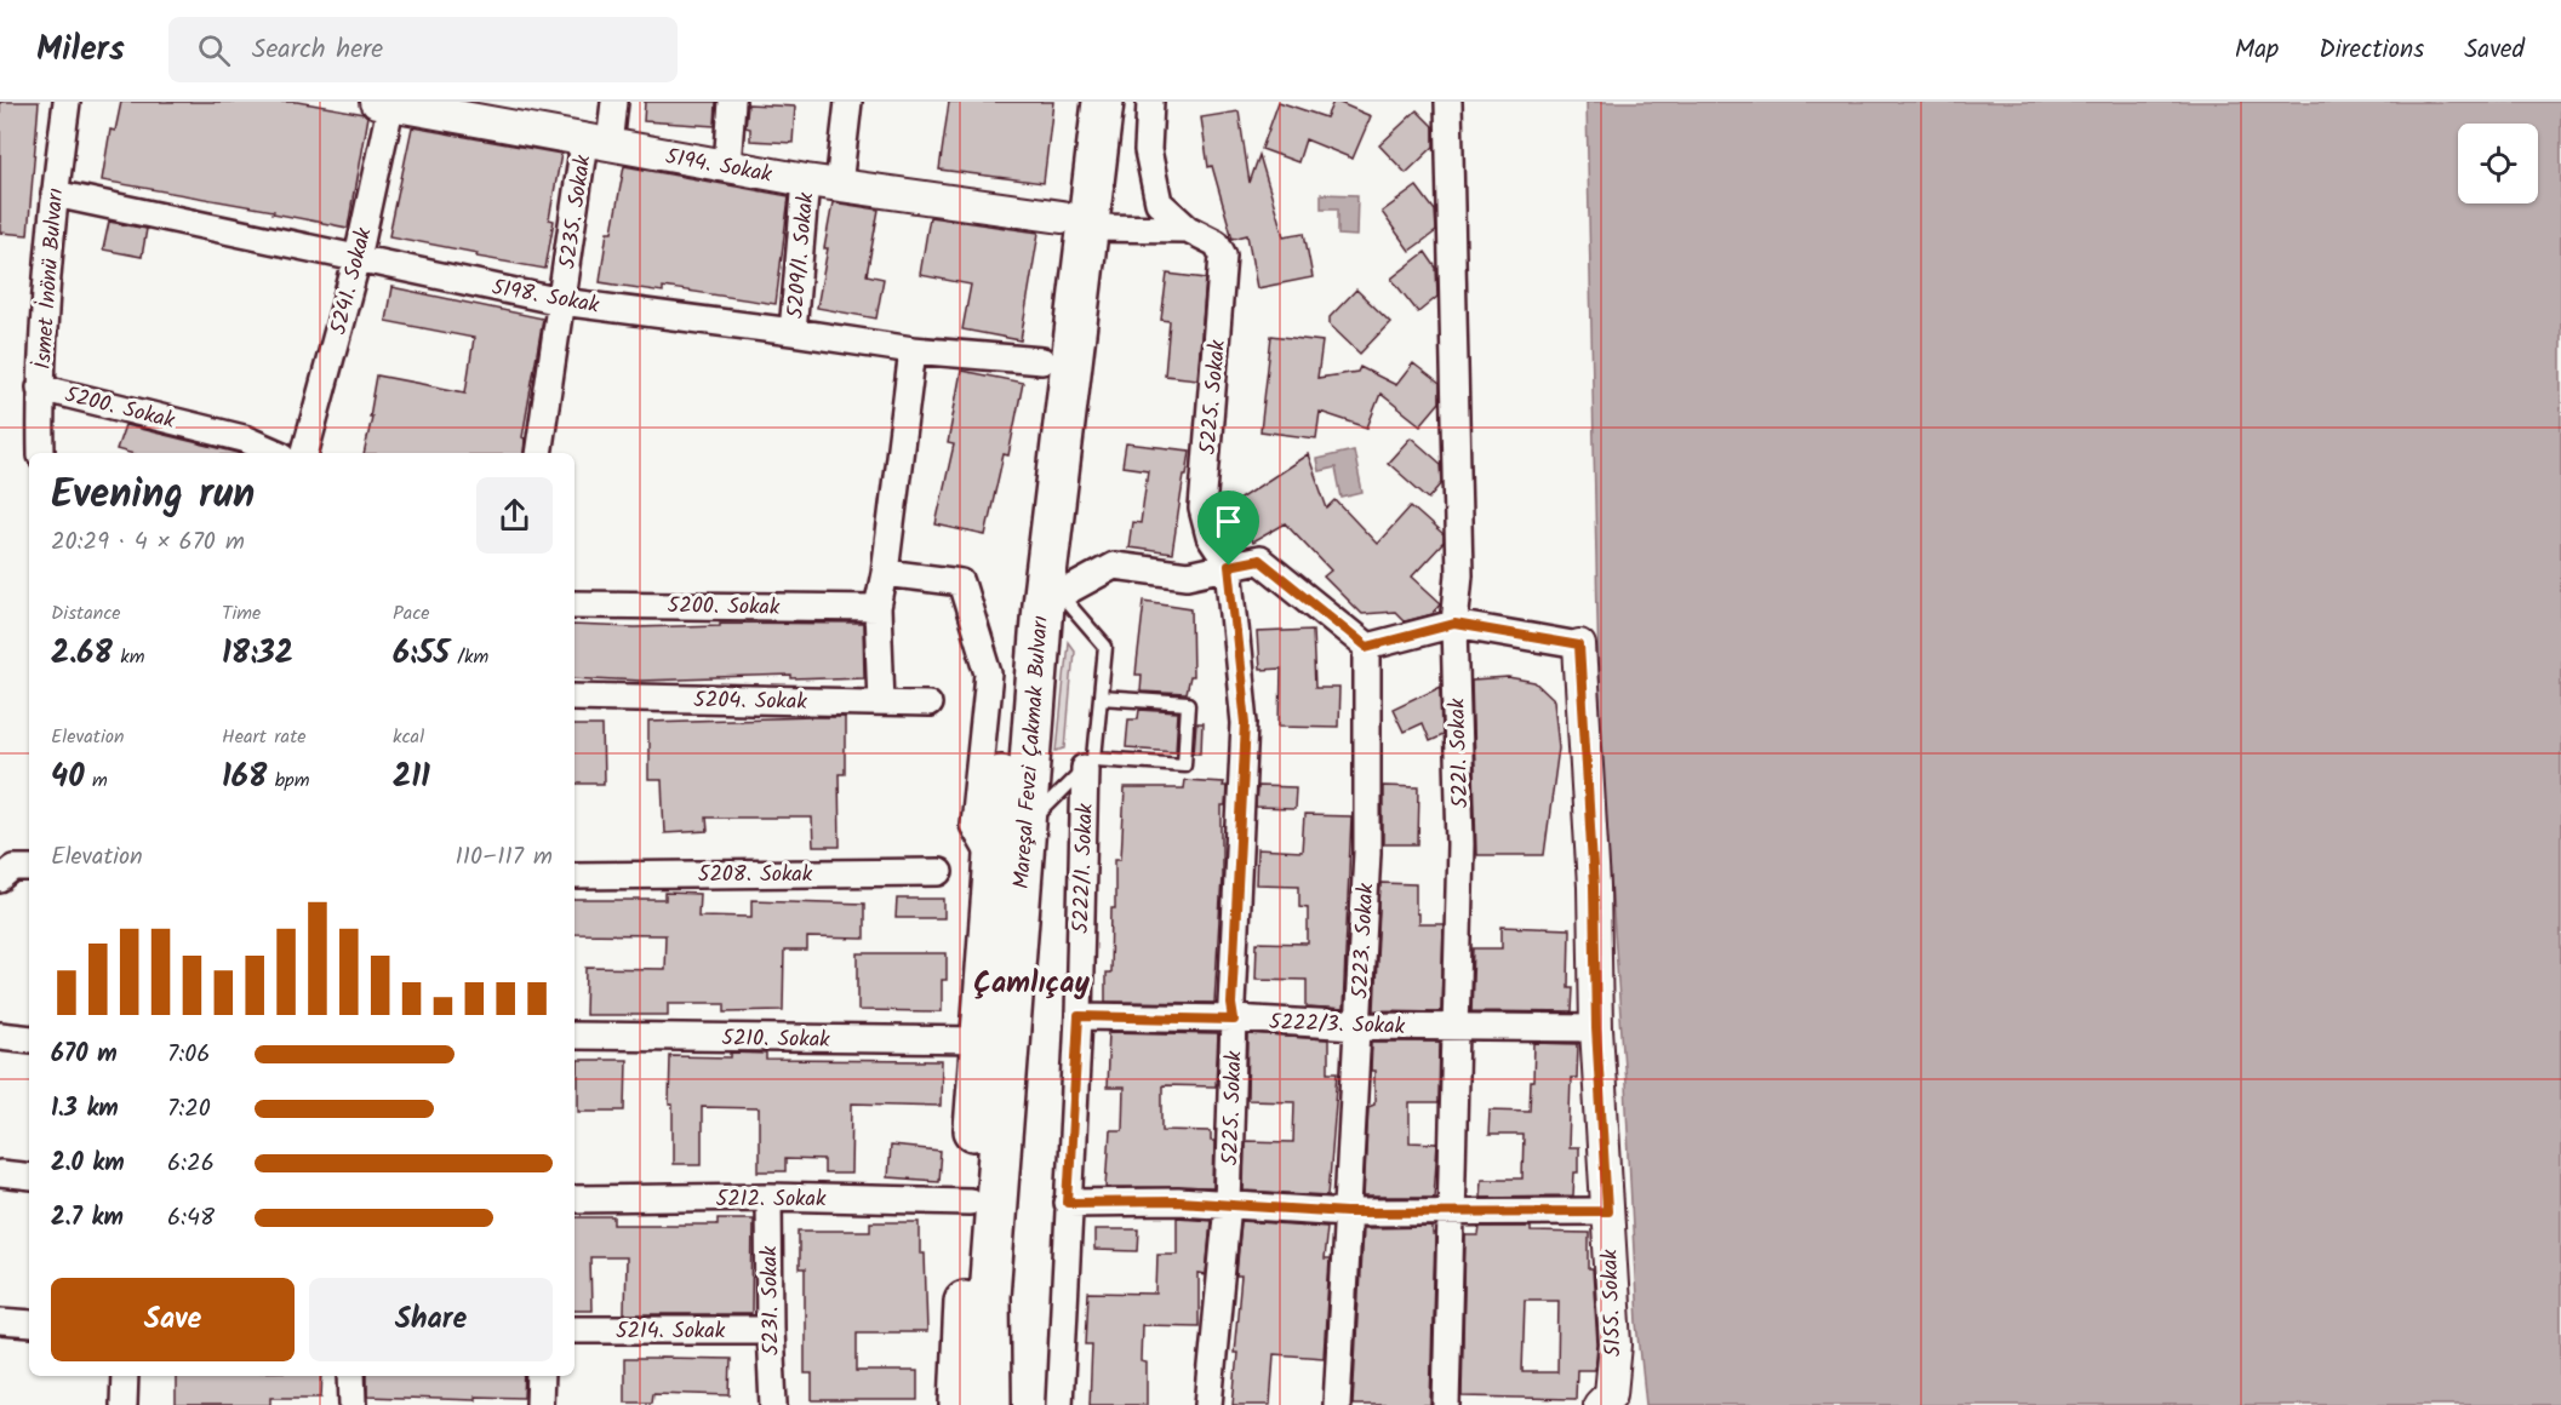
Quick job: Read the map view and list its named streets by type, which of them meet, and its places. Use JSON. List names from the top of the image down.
{
  "streets": {
    "highway": ["Mareşal Fevzi Çakmak Bulvarı"],
    "street": [
      "5194. Sokak",
      "5235. Sokak",
      "5209/1. Sokak",
      "İsmet İnönü Bulvarı",
      "5241. Sokak",
      "5198. Sokak",
      "5225. Sokak",
      "5200. Sokak",
      "5204. Sokak",
      "5221. Sokak",
      "5222/1. Sokak",
      "5208. Sokak",
      "5223. Sokak",
      "5222/3. Sokak",
      "5210. Sokak",
      "5212. Sokak",
      "5231. Sokak",
      "5155. Sokak",
      "5214. Sokak"
    ]
  },
  "crossings": [
    ["5194. Sokak", "5235. Sokak"],
    ["5194. Sokak", "5209/1. Sokak"],
    ["5194. Sokak", "5241. Sokak"],
    ["5194. Sokak", "Mareşal Fevzi Çakmak Bulvarı"],
    ["5235. Sokak", "5198. Sokak"],
    ["5209/1. Sokak", "5198. Sokak"],
    ["İsmet İnönü Bulvarı", "5198. Sokak"],
    ["İsmet İnönü Bulvarı", "5200. Sokak"],
    ["5241. Sokak", "5198. Sokak"],
    ["5198. Sokak", "Mareşal Fevzi Çakmak Bulvarı"],
    ["5225. Sokak", "5222/3. Sokak"],
    ["Mareşal Fevzi Çakmak Bulvarı", "5210. Sokak"],
    ["Mareşal Fevzi Çakmak Bulvarı", "5212. Sokak"],
    ["5221. Sokak", "5222/3. Sokak"],
    ["5222/1. Sokak", "5222/3. Sokak"],
    ["5223. Sokak", "5222/3. Sokak"],
    ["5222/3. Sokak", "5155. Sokak"],
    ["5212. Sokak", "5231. Sokak"],
    ["5231. Sokak", "5214. Sokak"]
  ],
  "districts": ["Çamlıçay"],
  "page": {
    "header": "Milers",
    "search": "Search here",
    "nav": ["Map", "Directions", "Saved"],
    "heading": ["Evening run", "20:29 · 4 × 670 m"],
    "stats": [
      ["Distance", "2.68 km"],
      ["Time", "18:32"],
      ["Pace", "6:55 /km"],
      ["Elevation", "40 m"],
      ["Heart rate", "168 bpm"],
      ["kcal", "211"]
    ],
    "chart": ["Elevation", "110–117 m"],
    "list": [
      {
        "name": "670 m",
        "note": "7:06"
      },
      {
        "name": "1.3 km",
        "note": "7:20"
      },
      {
        "name": "2.0 km",
        "note": "6:26"
      },
      {
        "name": "2.7 km",
        "note": "6:48"
      }
    ],
    "buttons": ["Save", "Share"]
  }
}
